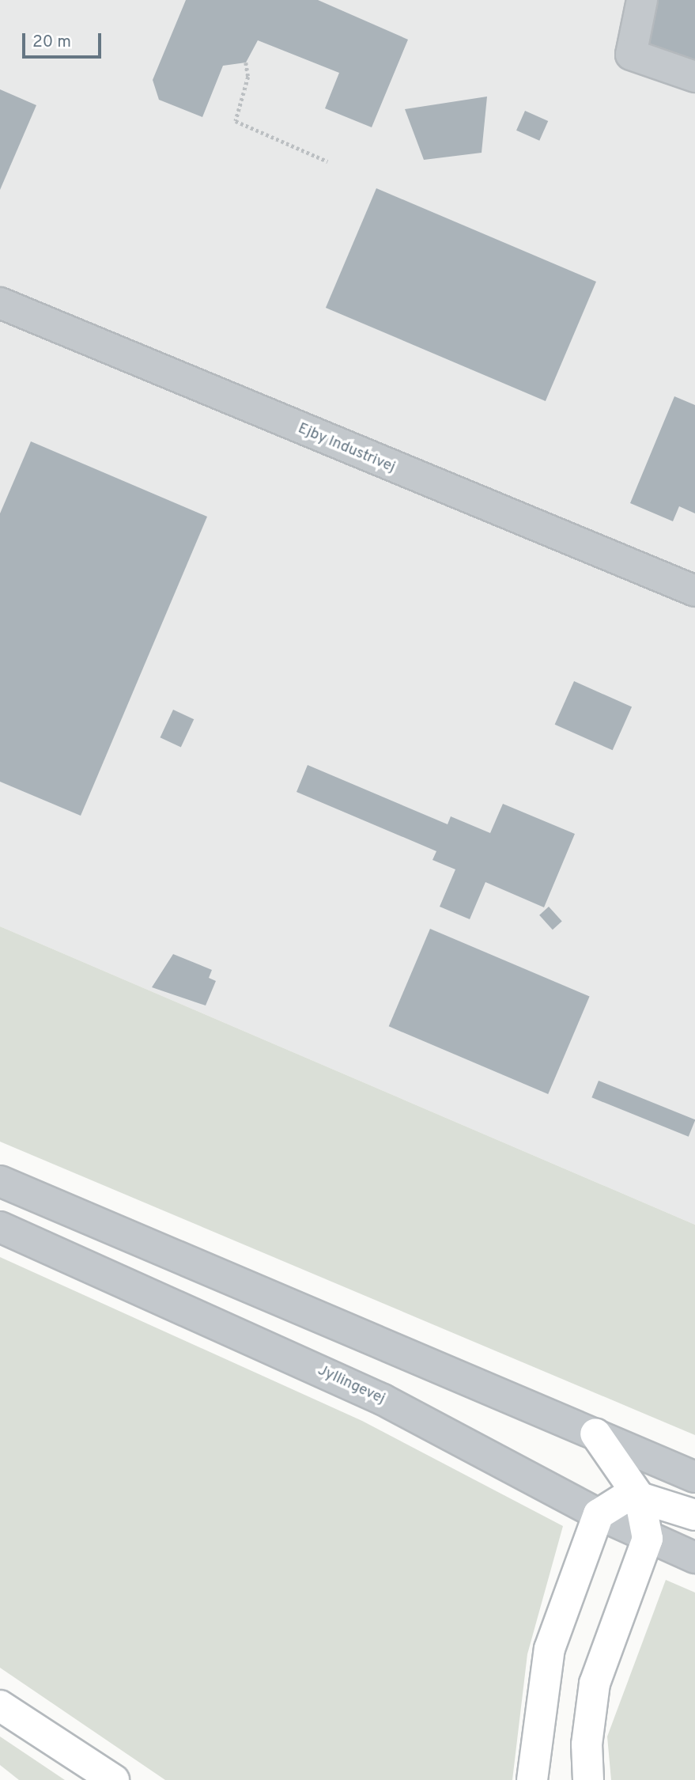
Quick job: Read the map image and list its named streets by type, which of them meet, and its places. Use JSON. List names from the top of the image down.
{
  "streets": {
    "street": ["Ejby Industrivej", "Jyllingevej"]
  },
  "scale_bar": "20 m"
}
